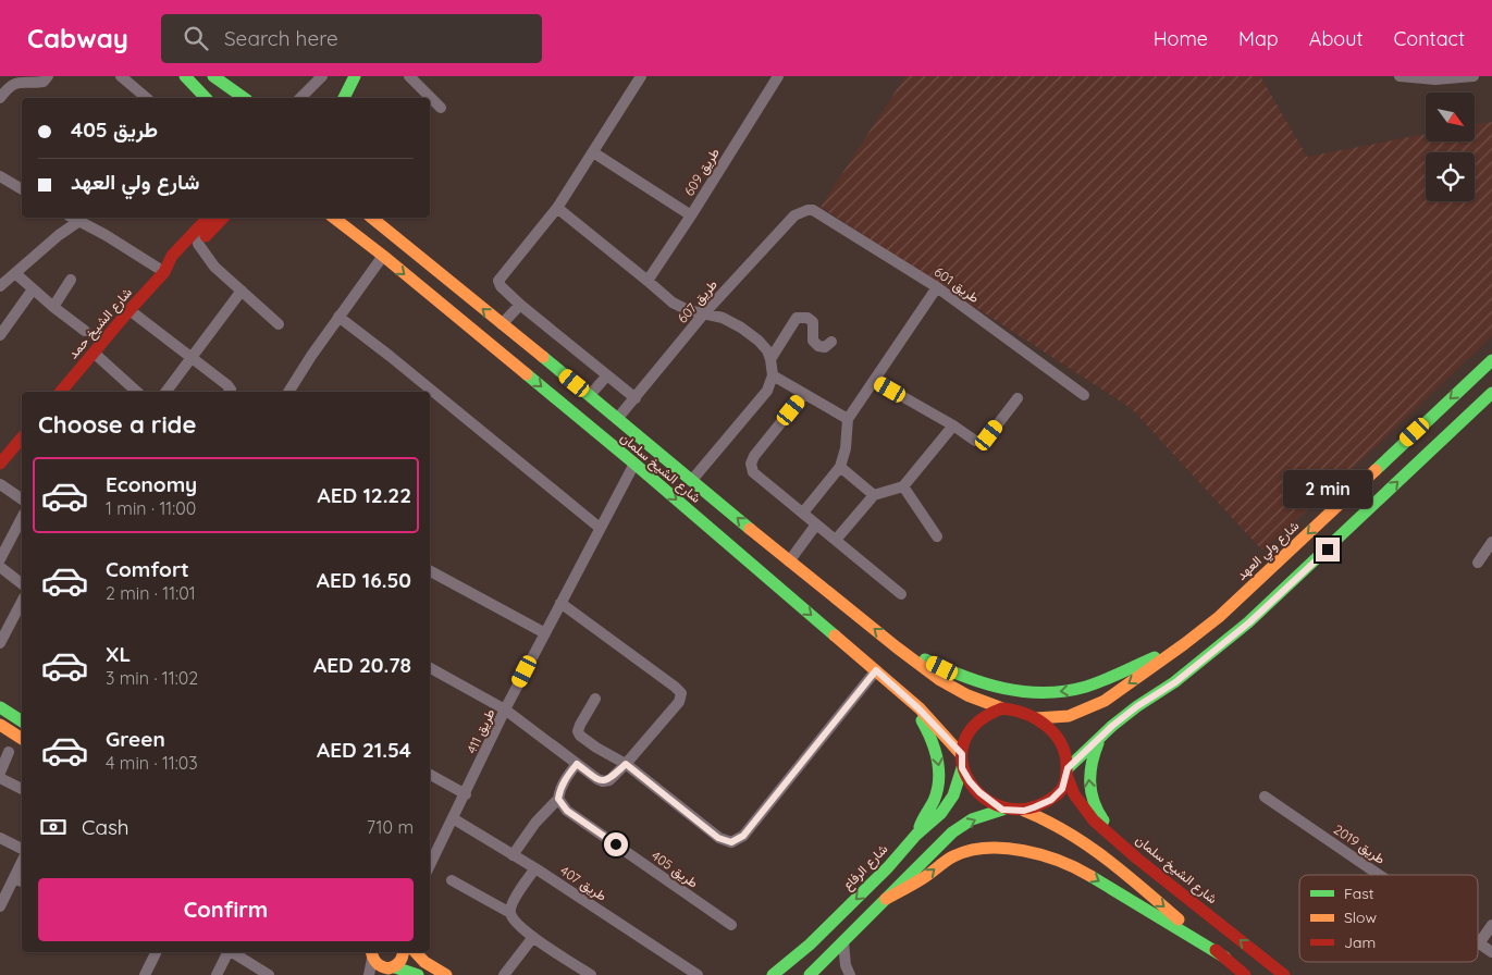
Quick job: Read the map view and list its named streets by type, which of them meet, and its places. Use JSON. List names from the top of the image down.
{
  "streets": {
    "main road": [
      "شارع الشيخ حمد",
      "شارع الشيخ سلمان",
      "شارع ولي العهد",
      "شارع الرفاع"
    ],
    "street": [
      "طريق 609",
      "طريق 601",
      "طريق 607",
      "طريق 411",
      "طريق 2019",
      "طريق 405",
      "طريق 407"
    ]
  },
  "crossings": [
    ["طريق 601", "طريق 607"],
    ["طريق 607", "شارع الشيخ سلمان"],
    ["شارع الشيخ سلمان", "شارع ولي العهد"],
    ["شارع الشيخ سلمان", "طريق 411"],
    ["شارع الشيخ سلمان", "شارع الرفاع"],
    ["شارع ولي العهد", "شارع الرفاع"],
    ["طريق 411", "طريق 407"]
  ],
  "legend": ["Fast", "Slow", "Jam"],
  "north": "bottom right",
  "page": {
    "header": "Cabway",
    "search": "Search here",
    "nav": [
      "Home",
      "Map",
      "About",
      "Contact"
    ],
    "banner": ["طريق 405", "شارع ولي العهد"],
    "heading": "Choose a ride",
    "list": [
      {
        "name": "Economy",
        "note": "1 min · 11:00",
        "value": "AED 12.22"
      },
      {
        "name": "Comfort",
        "note": "2 min · 11:01",
        "value": "AED 16.50"
      },
      {
        "name": "XL",
        "note": "3 min · 11:02",
        "value": "AED 20.78"
      },
      {
        "name": "Green",
        "note": "4 min · 11:03",
        "value": "AED 21.54"
      }
    ],
    "bubble": "2 min",
    "pay": ["Cash", "710 m"],
    "buttons": "Confirm"
  }
}
